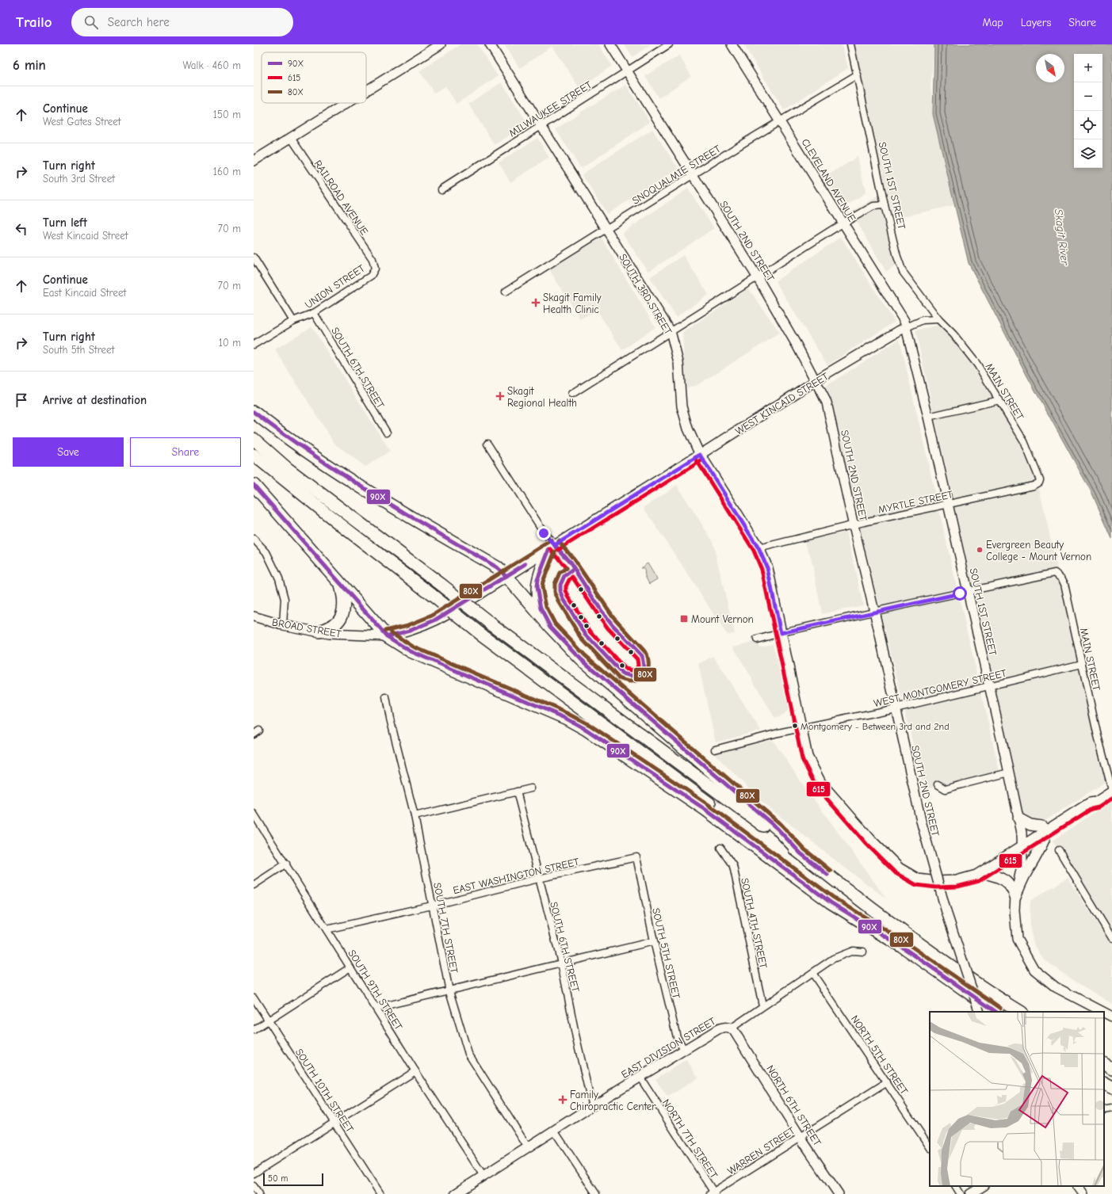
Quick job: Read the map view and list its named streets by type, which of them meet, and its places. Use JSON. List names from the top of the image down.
{
  "streets": {
    "main road": ["SOUTH 3RD STREET", "WEST KINCAID STREET", "BROAD STREET"],
    "street": [
      "MILWAUKEE STREET",
      "SNOQUALMIE STREET",
      "CLEVELAND AVENUE",
      "SOUTH 1ST STREET",
      "RAILROAD AVENUE",
      "SOUTH 2ND STREET",
      "UNION STREET",
      "SOUTH 6TH STREET",
      "MAIN STREET",
      "MYRTLE STREET",
      "WEST MONTGOMERY STREET",
      "EAST WASHINGTON STREET",
      "SOUTH 4TH STREET",
      "SOUTH 7TH STREET",
      "SOUTH 5TH STREET",
      "SOUTH 9TH STREET",
      "EAST DIVISION STREET",
      "NORTH 5TH STREET",
      "SOUTH 10TH STREET",
      "NORTH 6TH STREET",
      "NORTH 7TH STREET",
      "WARREN STREET"
    ]
  },
  "crossings": [
    ["MILWAUKEE STREET", "SOUTH 2ND STREET"],
    ["MILWAUKEE STREET", "SOUTH 3RD STREET"],
    ["SNOQUALMIE STREET", "CLEVELAND AVENUE"],
    ["SNOQUALMIE STREET", "SOUTH 1ST STREET"],
    ["SNOQUALMIE STREET", "SOUTH 2ND STREET"],
    ["SNOQUALMIE STREET", "SOUTH 3RD STREET"],
    ["CLEVELAND AVENUE", "SOUTH 1ST STREET"],
    ["CLEVELAND AVENUE", "WEST KINCAID STREET"],
    ["SOUTH 1ST STREET", "SOUTH 3RD STREET"],
    ["SOUTH 1ST STREET", "MAIN STREET"],
    ["SOUTH 1ST STREET", "WEST KINCAID STREET"],
    ["SOUTH 1ST STREET", "MYRTLE STREET"],
    ["SOUTH 1ST STREET", "WEST MONTGOMERY STREET"],
    ["RAILROAD AVENUE", "UNION STREET"],
    ["SOUTH 2ND STREET", "WEST KINCAID STREET"],
    ["SOUTH 2ND STREET", "MYRTLE STREET"],
    ["SOUTH 2ND STREET", "WEST MONTGOMERY STREET"],
    ["UNION STREET", "SOUTH 6TH STREET"],
    ["SOUTH 3RD STREET", "MAIN STREET"],
    ["SOUTH 3RD STREET", "WEST KINCAID STREET"],
    ["SOUTH 3RD STREET", "MYRTLE STREET"],
    ["SOUTH 3RD STREET", "WEST MONTGOMERY STREET"],
    ["SOUTH 6TH STREET", "EAST WASHINGTON STREET"],
    ["SOUTH 6TH STREET", "EAST DIVISION STREET"],
    ["MAIN STREET", "WEST KINCAID STREET"],
    ["MAIN STREET", "MYRTLE STREET"],
    ["MAIN STREET", "WEST MONTGOMERY STREET"],
    ["WEST KINCAID STREET", "BROAD STREET"],
    ["EAST WASHINGTON STREET", "SOUTH 7TH STREET"],
    ["EAST WASHINGTON STREET", "SOUTH 5TH STREET"],
    ["EAST WASHINGTON STREET", "SOUTH 9TH STREET"],
    ["SOUTH 4TH STREET", "EAST DIVISION STREET"],
    ["SOUTH 7TH STREET", "EAST DIVISION STREET"],
    ["SOUTH 5TH STREET", "EAST DIVISION STREET"],
    ["SOUTH 9TH STREET", "EAST DIVISION STREET"],
    ["EAST DIVISION STREET", "NORTH 5TH STREET"],
    ["EAST DIVISION STREET", "NORTH 6TH STREET"],
    ["EAST DIVISION STREET", "NORTH 7TH STREET"],
    ["NORTH 5TH STREET", "WARREN STREET"],
    ["NORTH 6TH STREET", "WARREN STREET"],
    ["NORTH 7TH STREET", "WARREN STREET"]
  ],
  "water": ["Skagit River"],
  "places": {
    "health": ["Skagit Family Health Clinic", "Skagit Regional Health", "Family Chiropractic Center"],
    "other": ["Evergreen Beauty College - Mount Vernon", "Montgomery - Between 3rd and 2nd"],
    "transit": ["Mount Vernon"]
  },
  "lines": ["transit line 90X", "transit line 615", "transit line 80X"],
  "legend": ["90X", "615", "80X"],
  "scale_bar": "50 m",
  "north": "bottom right",
  "page": {
    "header": "Trailo",
    "search": "Search here",
    "nav": ["Map", "Layers", "Share"],
    "heading": ["6 min", "Walk · 460 m"],
    "map_buttons": ["+", "−"],
    "list": [
      ["Continue", "West Gates Street", "150 m"],
      ["Turn right", "South 3rd Street", "160 m"],
      ["Turn left", "West Kincaid Street", "70 m"],
      ["Continue", "East Kincaid Street", "70 m"],
      ["Turn right", "South 5th Street", "10 m"],
      "Arrive at destination"
    ],
    "buttons": ["Save", "Share"],
    "scale": "50 m"
  }
}
